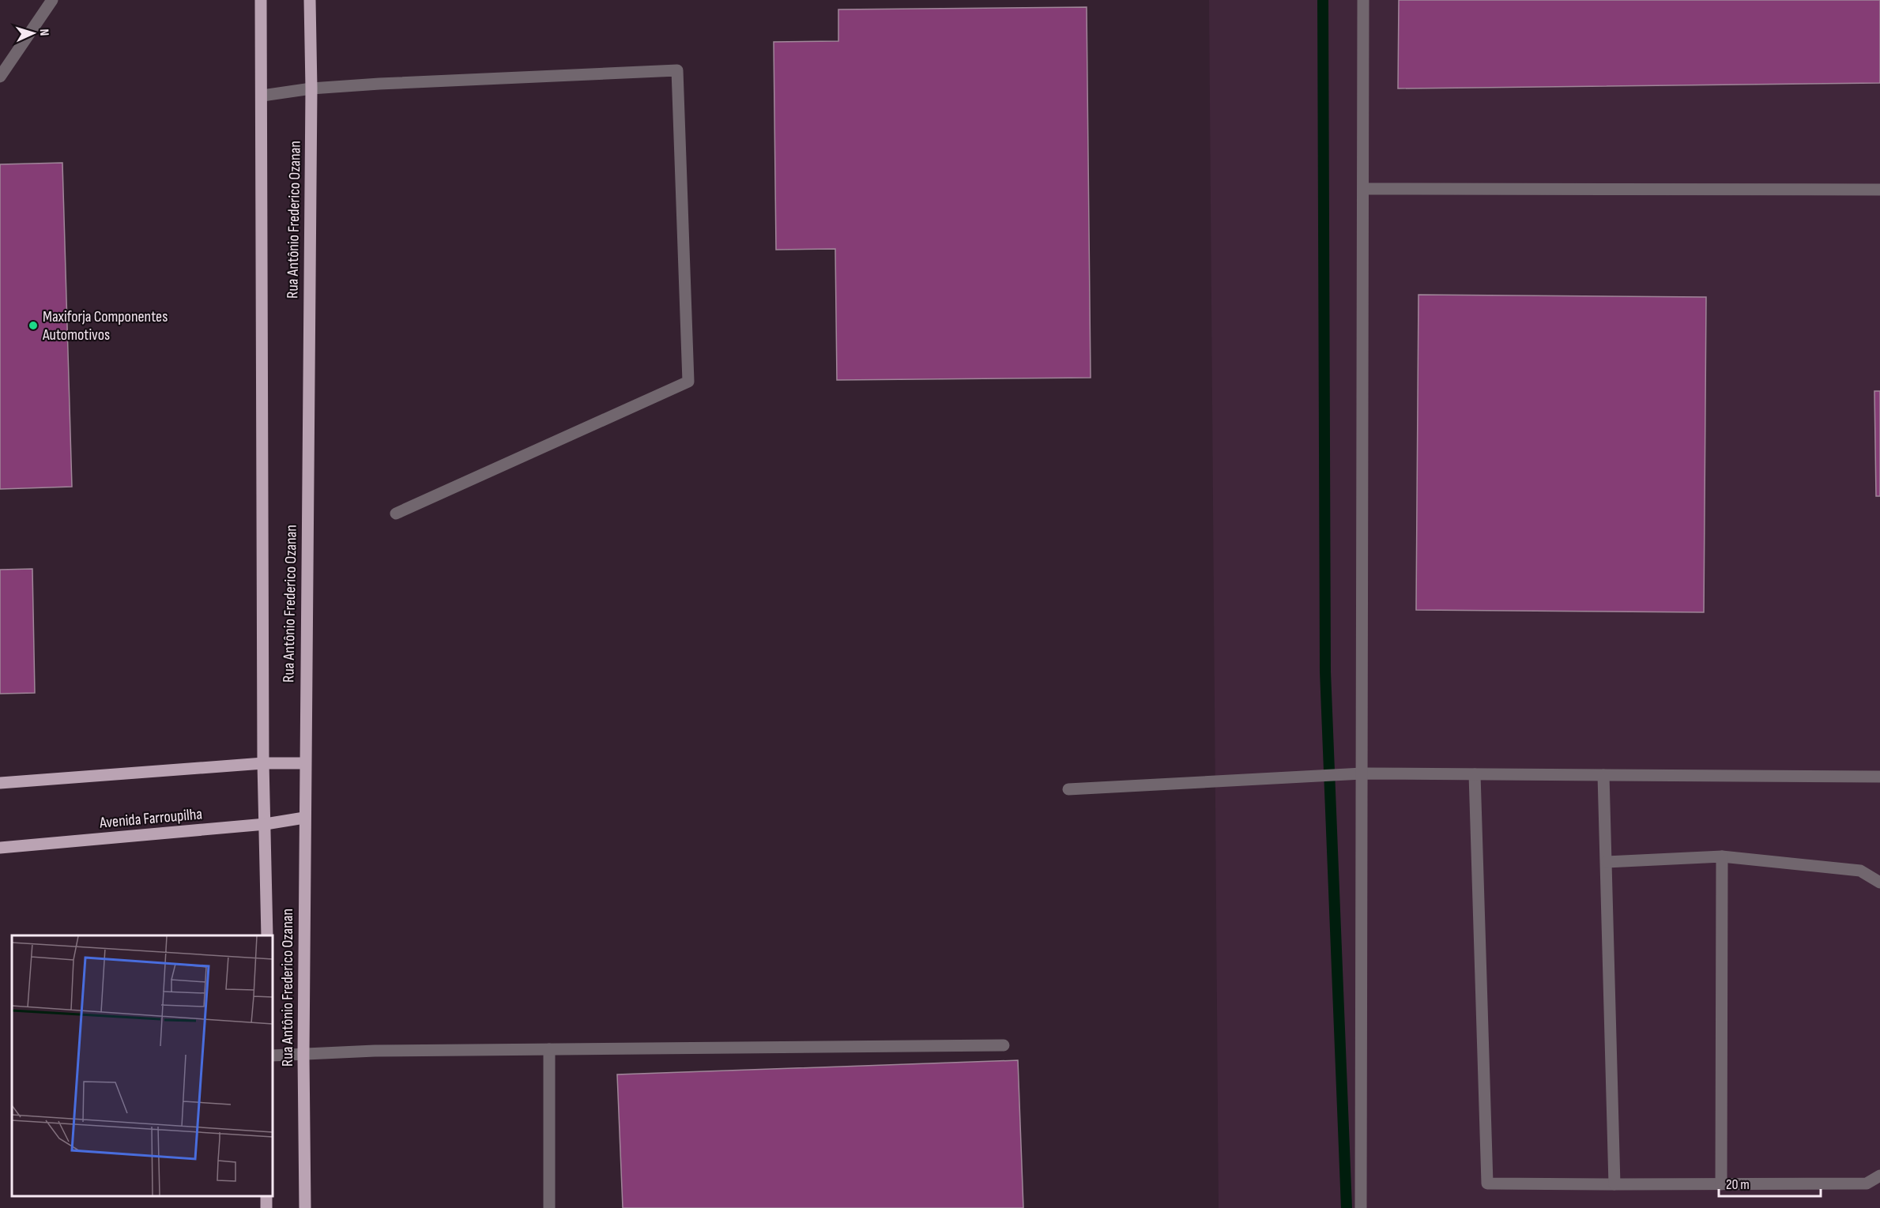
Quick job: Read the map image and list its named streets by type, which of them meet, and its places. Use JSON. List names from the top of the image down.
{
  "streets": {
    "main road": ["Rua Antônio Frederico Ozanan", "Avenida Farroupilha"]
  },
  "crossings": [
    ["Rua Antônio Frederico Ozanan", "Avenida Farroupilha"]
  ],
  "places": ["Maxiforja Componentes Automotivos"],
  "scale_bar": "20 m",
  "north": "right"
}
